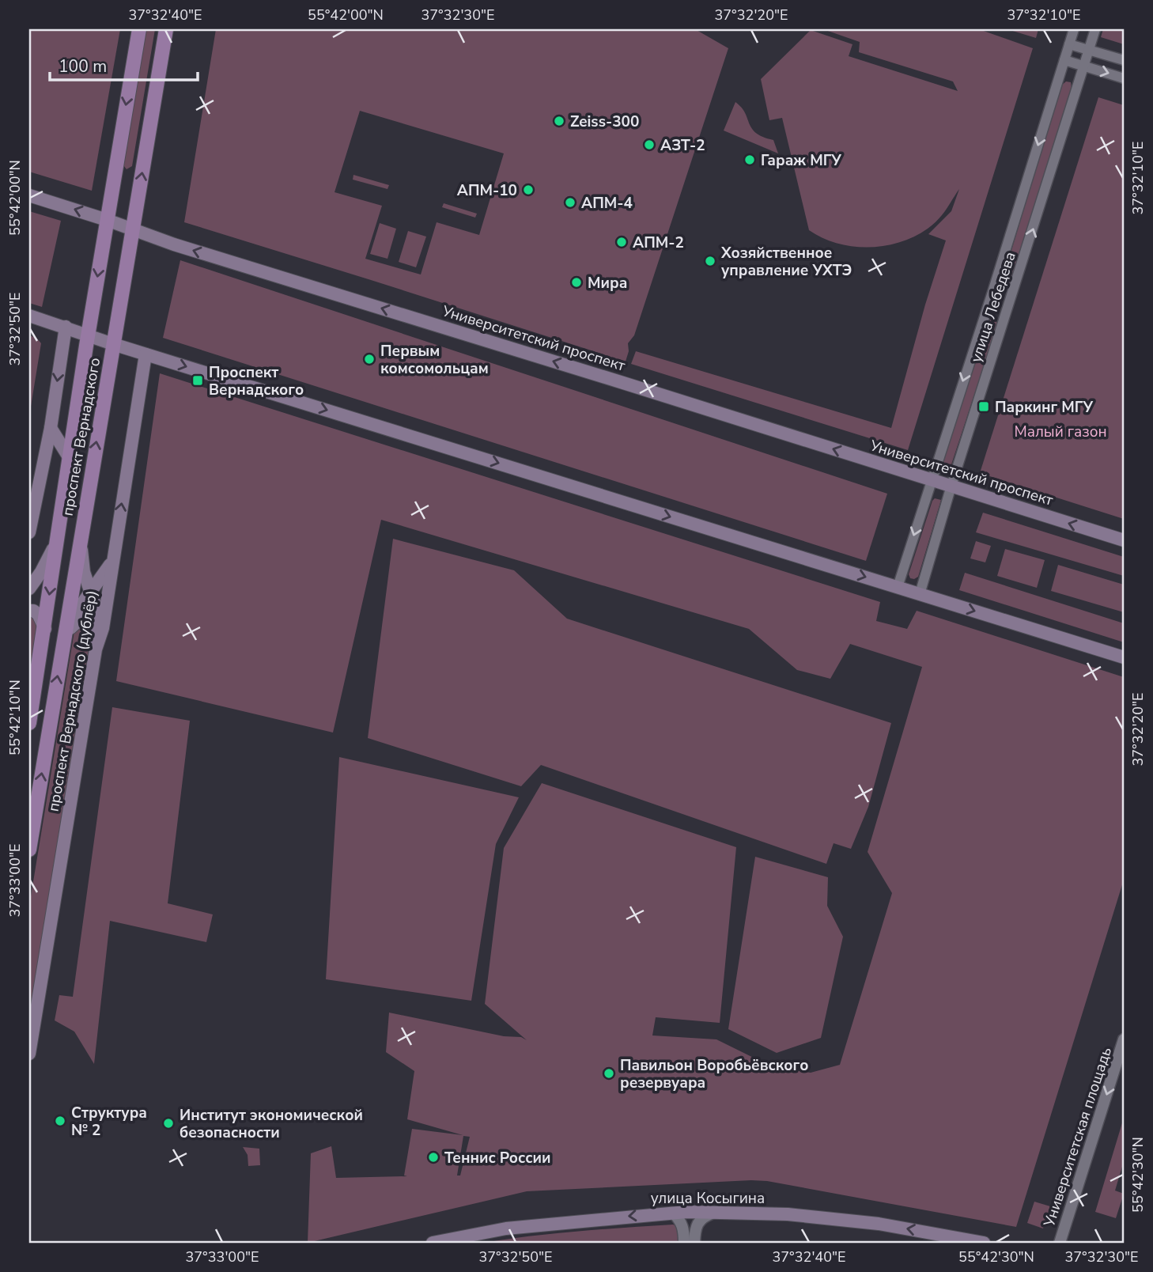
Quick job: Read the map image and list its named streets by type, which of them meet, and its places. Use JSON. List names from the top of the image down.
{
  "streets": {
    "main road": [
      "Университетский проспект",
      "проспект Вернадского",
      "проспект Вернадского (дублёр)",
      "улица Косыгина"
    ],
    "street": ["улица Лебедева", "Университетская площадь"]
  },
  "crossings": [
    ["улица Лебедева", "Университетский проспект"],
    ["Университетский проспект", "проспект Вернадского"]
  ],
  "one_way": ["Университетский проспект", "Университетская площадь", "улица Косыгина"],
  "parks": ["Малый газон"],
  "places": {
    "other": [
      "Zeiss-300",
      "АЗТ-2",
      "Гараж МГУ",
      "АПМ-10",
      "АПМ-4",
      "АПМ-2",
      "Хозяйственное управление УХТЭ",
      "Мира",
      "Первым комсомольцам",
      "Павильон Воробьёвского резервуара",
      "Структура № 2",
      "Институт экономической безопасности",
      "Теннис России"
    ],
    "transit": ["Проспект Вернадского", "Паркинг МГУ"]
  },
  "scale_bar": "100 m",
  "coordinates": [
    "37°32'40\"E",
    "55°42'00\"N",
    "37°32'30\"E",
    "37°32'20\"E",
    "37°32'10\"E",
    "37°32'50\"E",
    "55°42'10\"N",
    "37°33'00\"E",
    "55°42'30\"N"
  ]
}
